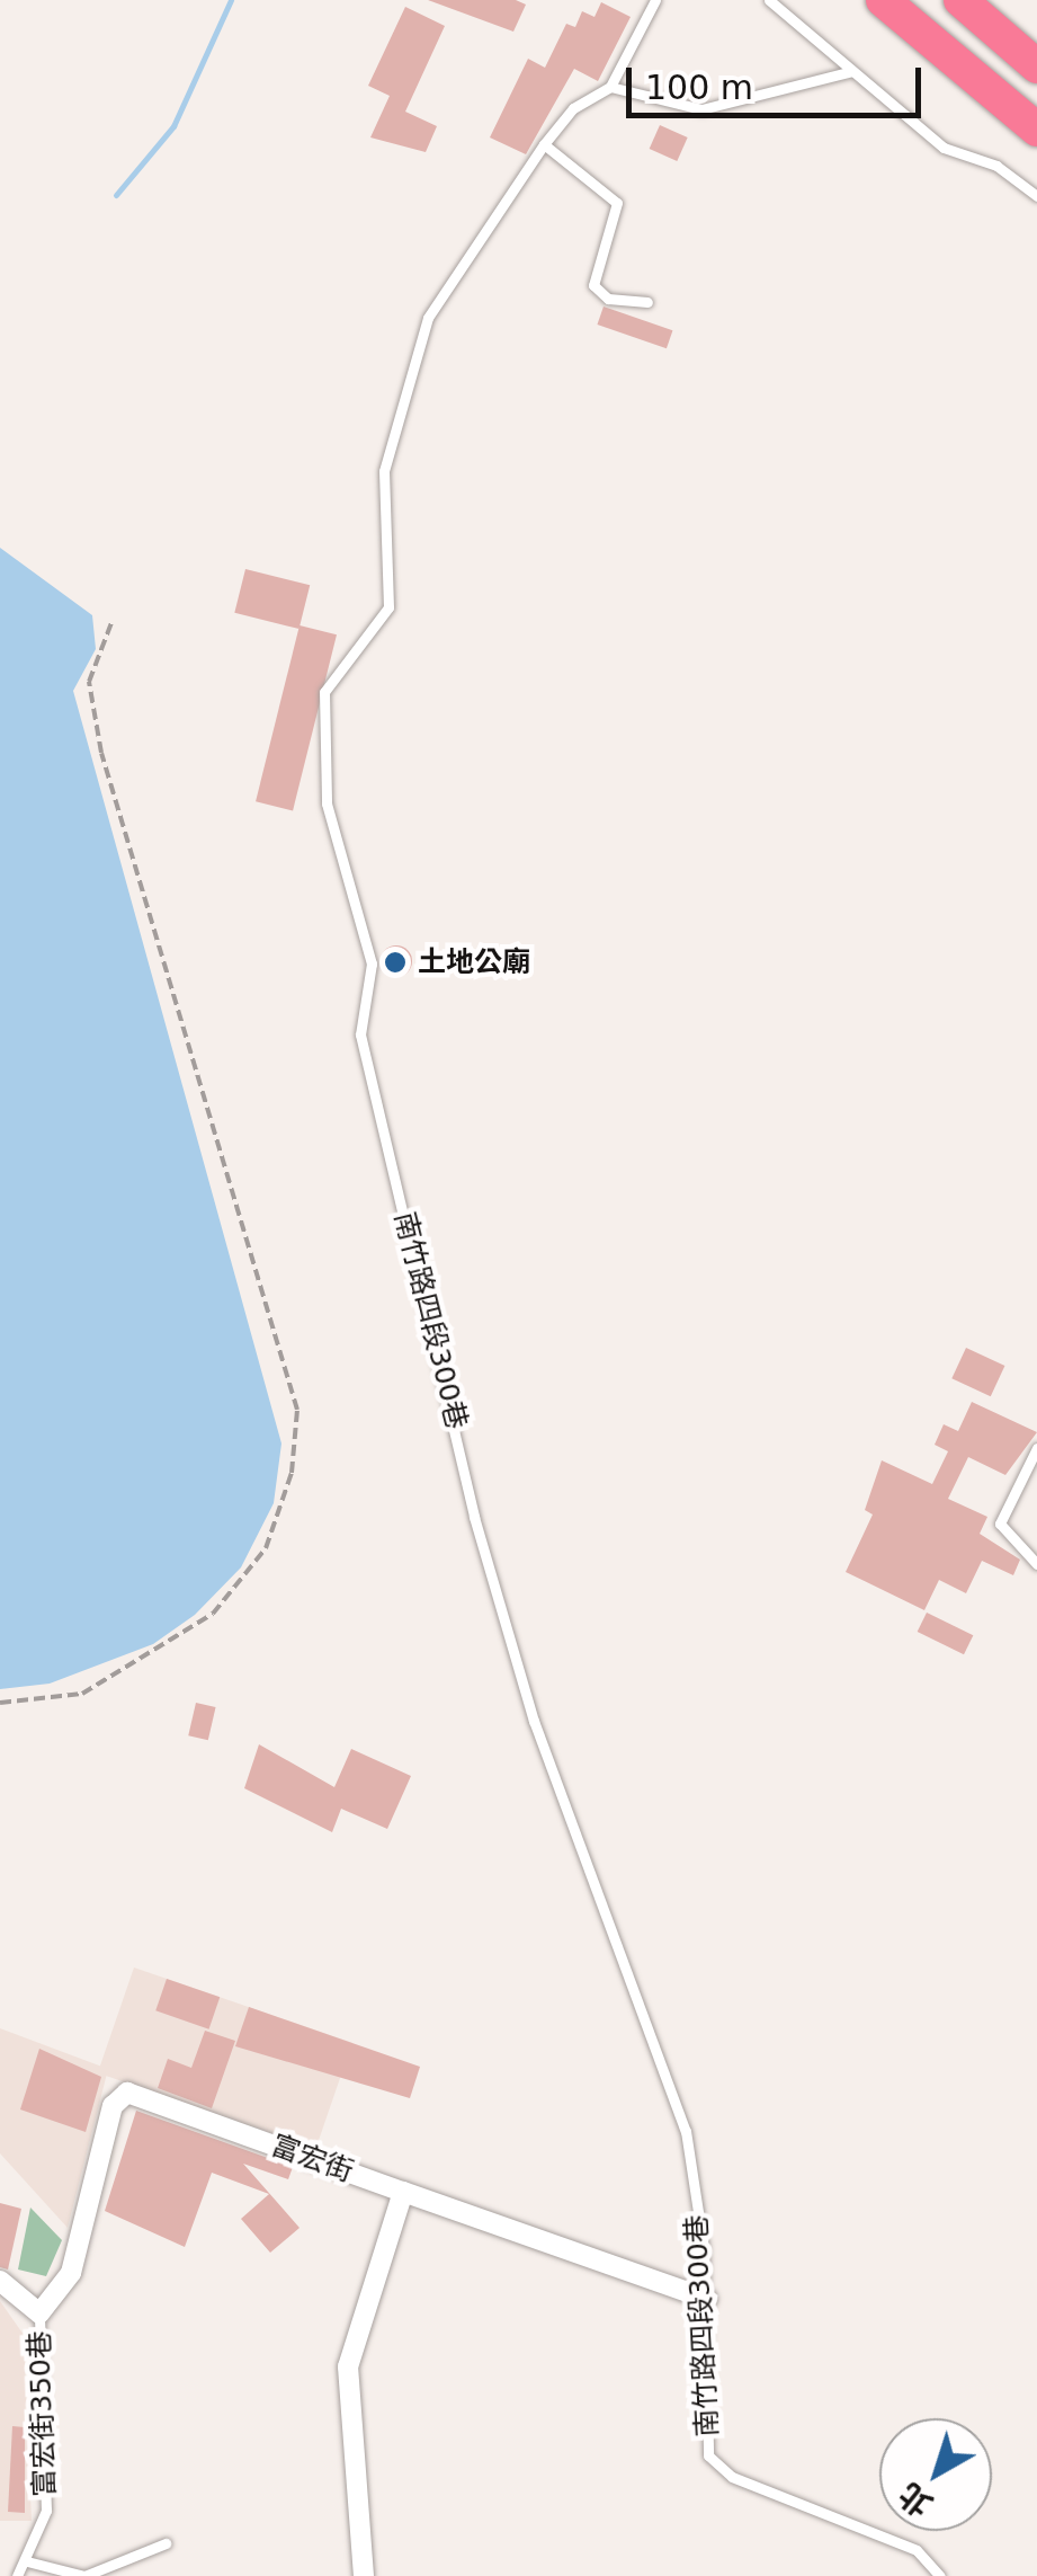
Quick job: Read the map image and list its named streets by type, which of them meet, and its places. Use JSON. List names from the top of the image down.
{
  "streets": {
    "street": ["富宏街"],
    "lane": ["南竹路四段300巷", "富宏街350巷"]
  },
  "crossings": [
    ["富宏街", "富宏街350巷"]
  ],
  "places": ["土地公廟"],
  "scale_bar": "100 m",
  "north": "bottom left"
}
